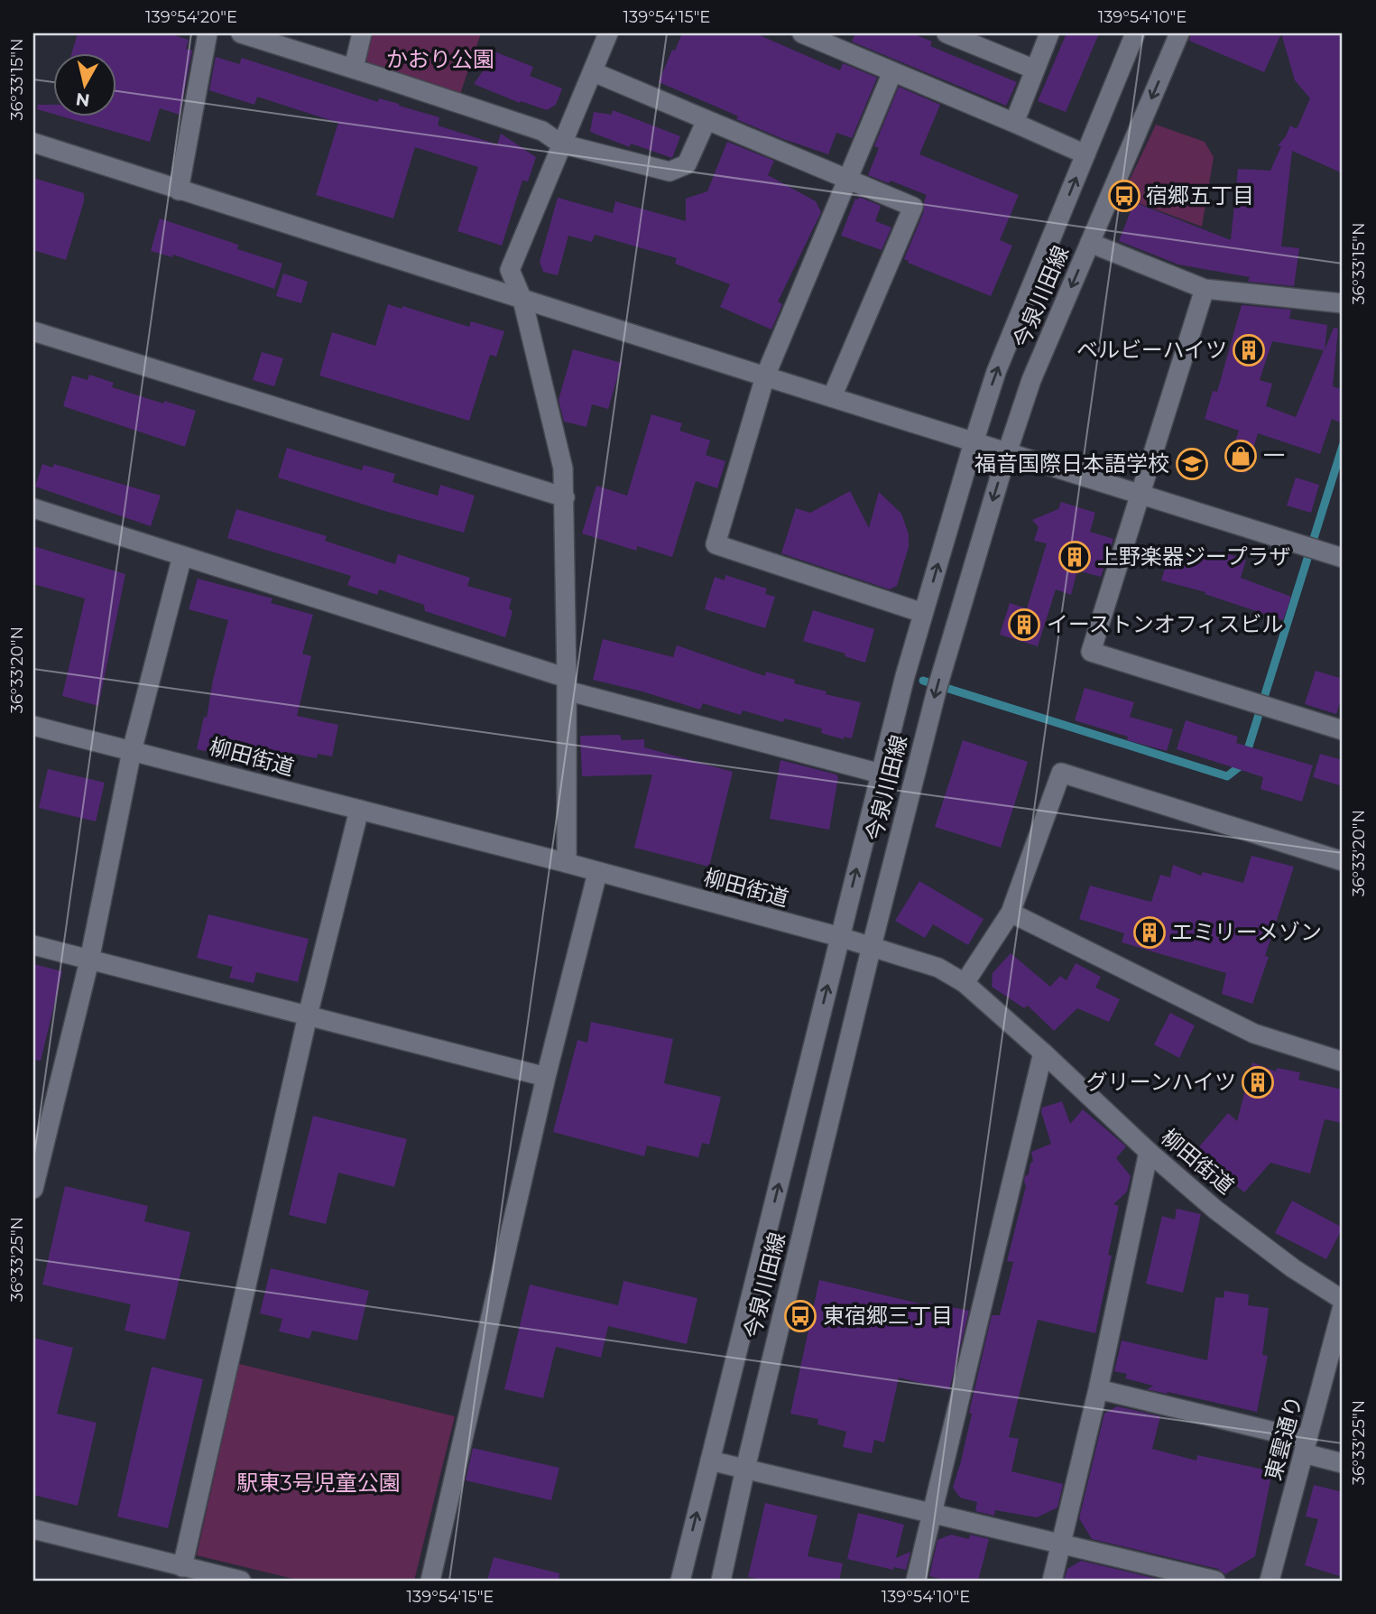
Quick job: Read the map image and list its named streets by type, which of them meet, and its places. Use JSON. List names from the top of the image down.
{
  "streets": {
    "street": ["今泉川田線", "柳田街道", "東雲通り"]
  },
  "crossings": [
    ["今泉川田線", "柳田街道"]
  ],
  "parks": ["かおり公園", "駅東3号児童公園"],
  "places": {
    "bus stop": ["宿郷五丁目", "東宿郷三丁目"],
    "building": [
      "ベルビーハイツ",
      "上野楽器ジープラザ",
      "イーストンオフィスビル",
      "エミリーメゾン",
      "グリーンハイツ"
    ],
    "shop": ["一"],
    "school or university": ["福音国際日本語学校"]
  },
  "north": "bottom",
  "coordinates": [
    "139°54'20\"E",
    "139°54'15\"E",
    "139°54'10\"E",
    "36°33'15\"N",
    "36°33'20\"N",
    "36°33'25\"N"
  ]
}
